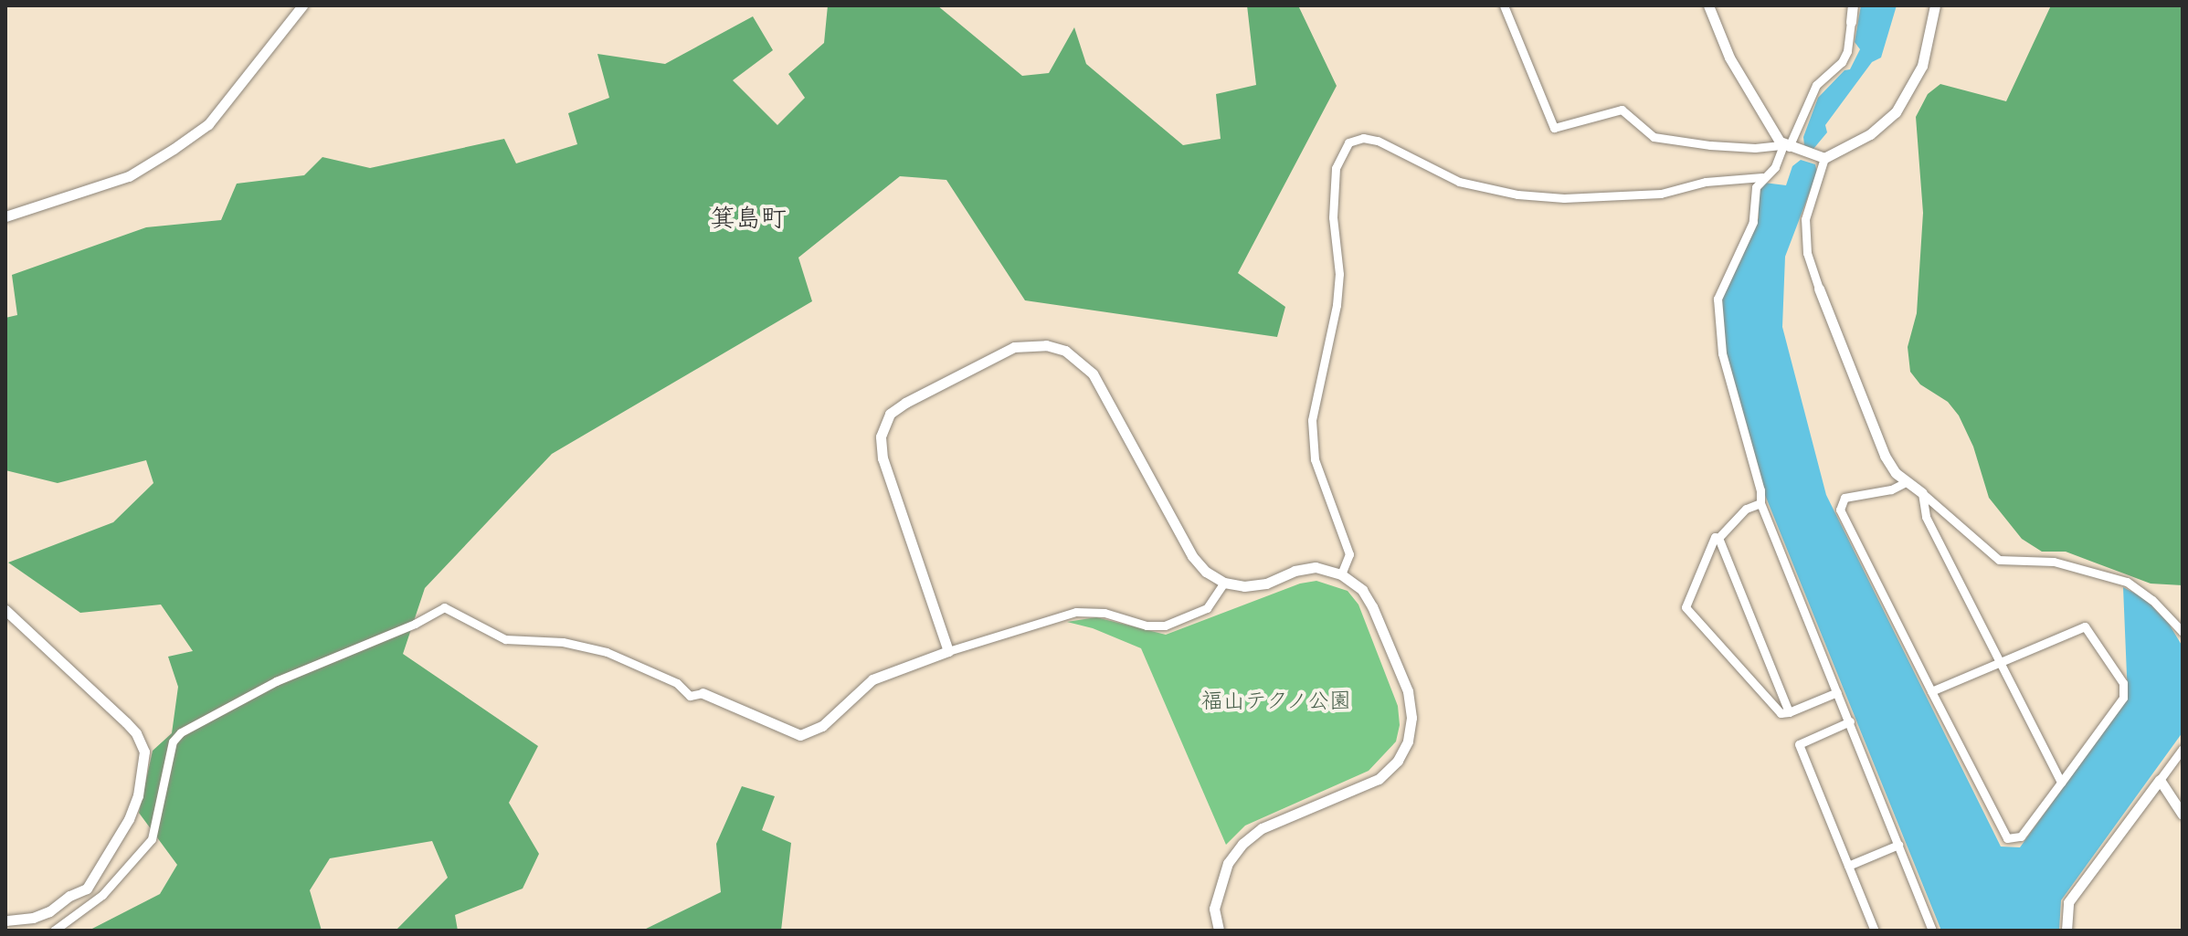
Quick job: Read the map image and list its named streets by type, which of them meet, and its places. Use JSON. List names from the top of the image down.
{
  "districts": ["箕島町"],
  "parks": ["福山テクノ公園"]
}
